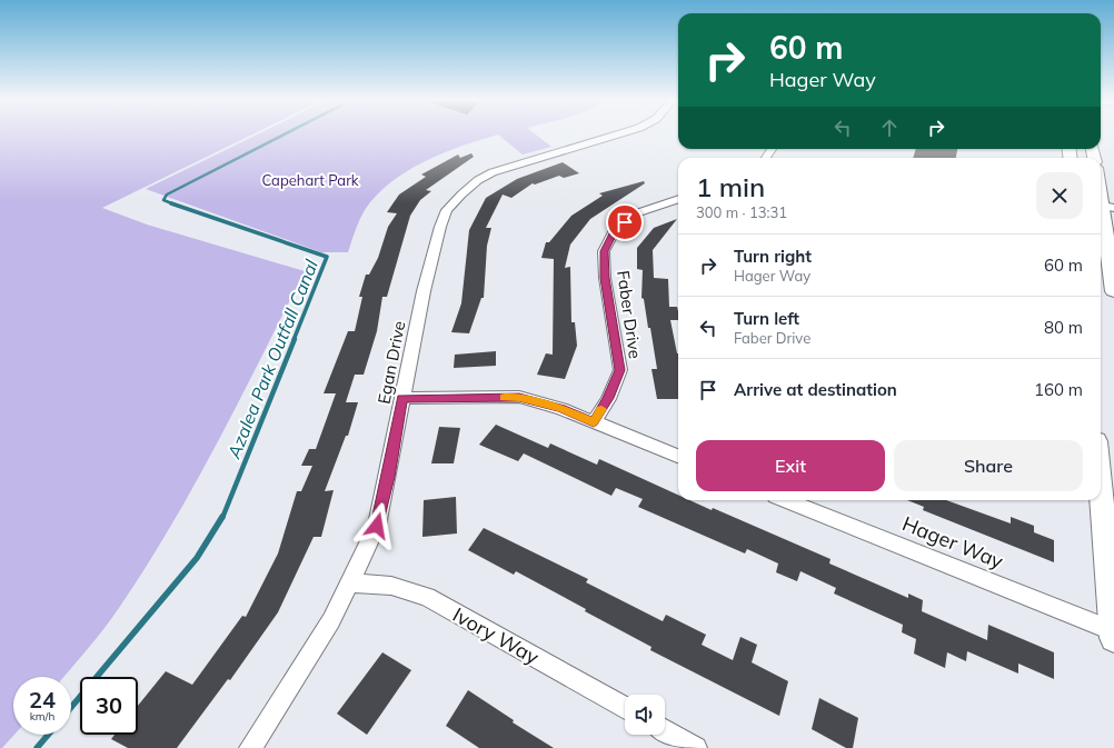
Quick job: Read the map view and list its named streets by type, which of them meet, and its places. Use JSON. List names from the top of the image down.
{
  "streets": {
    "street": [
      "Faber Drive",
      "Egan Drive",
      "Hager Way",
      "Ivory Way"
    ]
  },
  "crossings": [
    ["Egan Drive", "Ivory Way"]
  ],
  "water": ["Azalea Park Outfall Canal"],
  "parks": ["Capehart Park"],
  "page": {
    "turn": ["60 m", "Hager Way"],
    "heading": ["1 min", "300 m · 13:31"],
    "list": [
      {
        "name": "Turn right",
        "note": "Hager Way",
        "value": "60 m"
      },
      {
        "name": "Turn left",
        "note": "Faber Drive",
        "value": "80 m"
      },
      {
        "name": "Arrive at destination",
        "value": "160 m"
      }
    ],
    "buttons": ["Exit", "Share"],
    "speed": "24 km/h",
    "limit": "30"
  }
}
